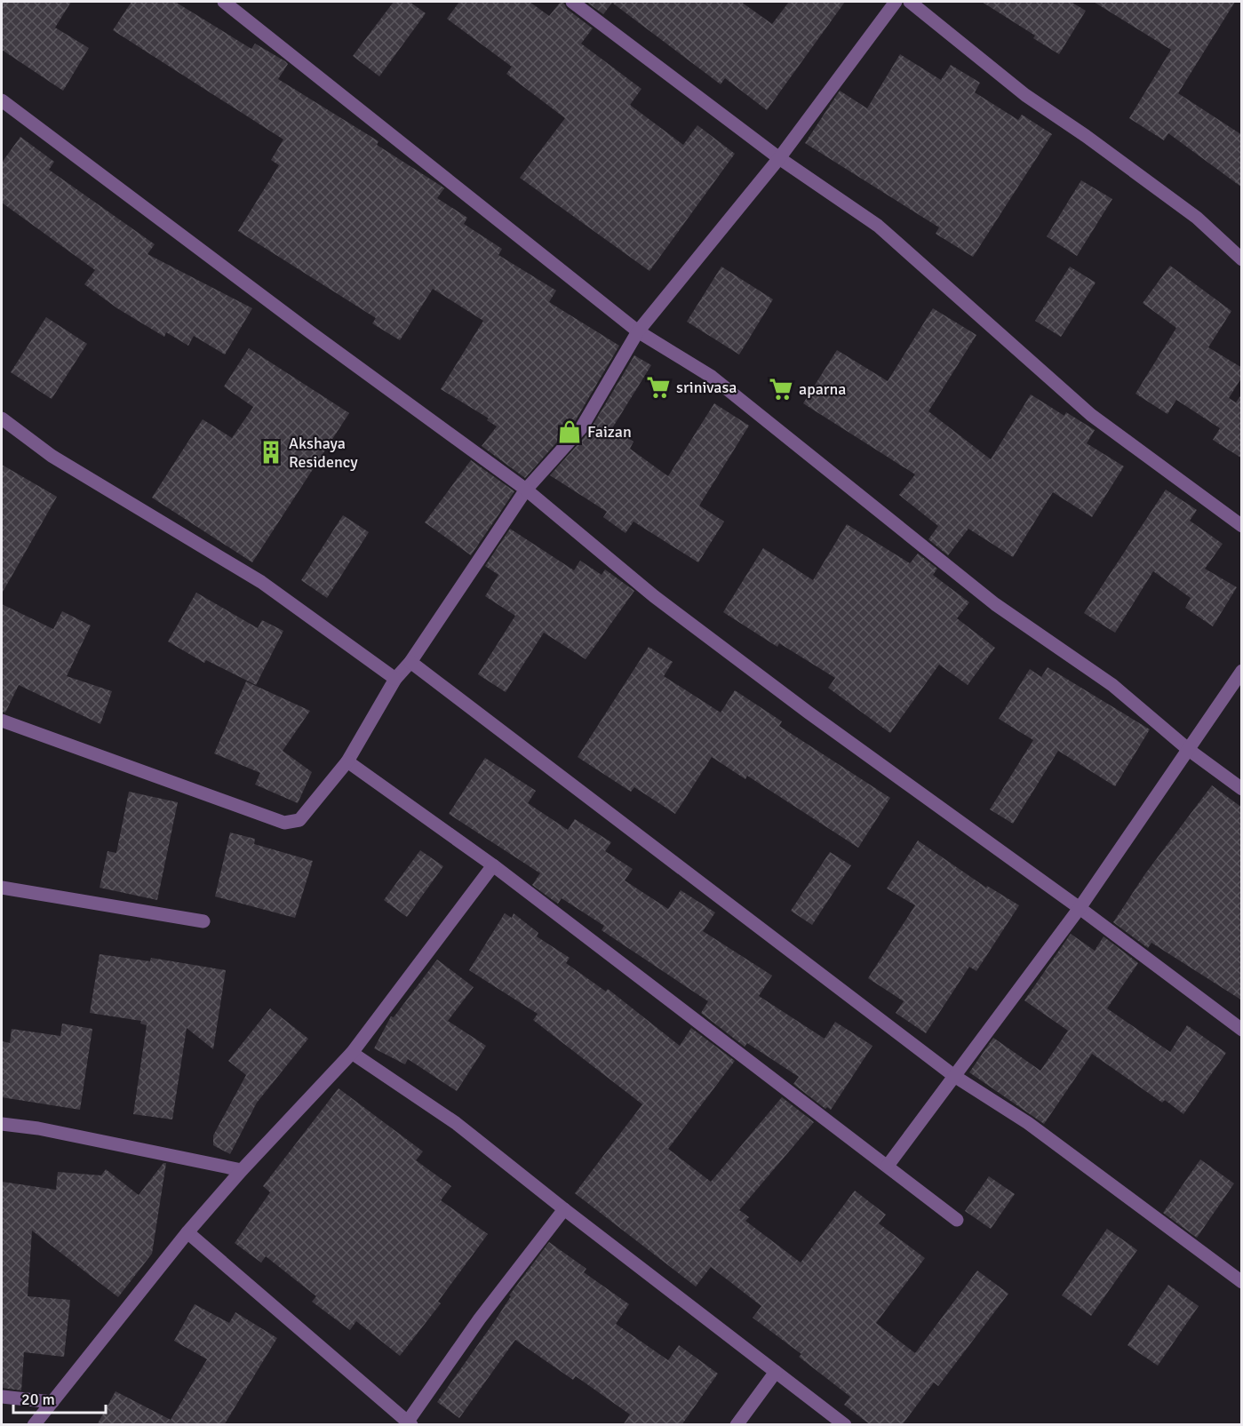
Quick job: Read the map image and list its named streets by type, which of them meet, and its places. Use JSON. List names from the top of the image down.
{
  "places": {
    "supermarket": ["srinivasa", "aparna"],
    "shop": ["Faizan"],
    "building": ["Akshaya Residency"]
  },
  "scale_bar": "20 m"
}
